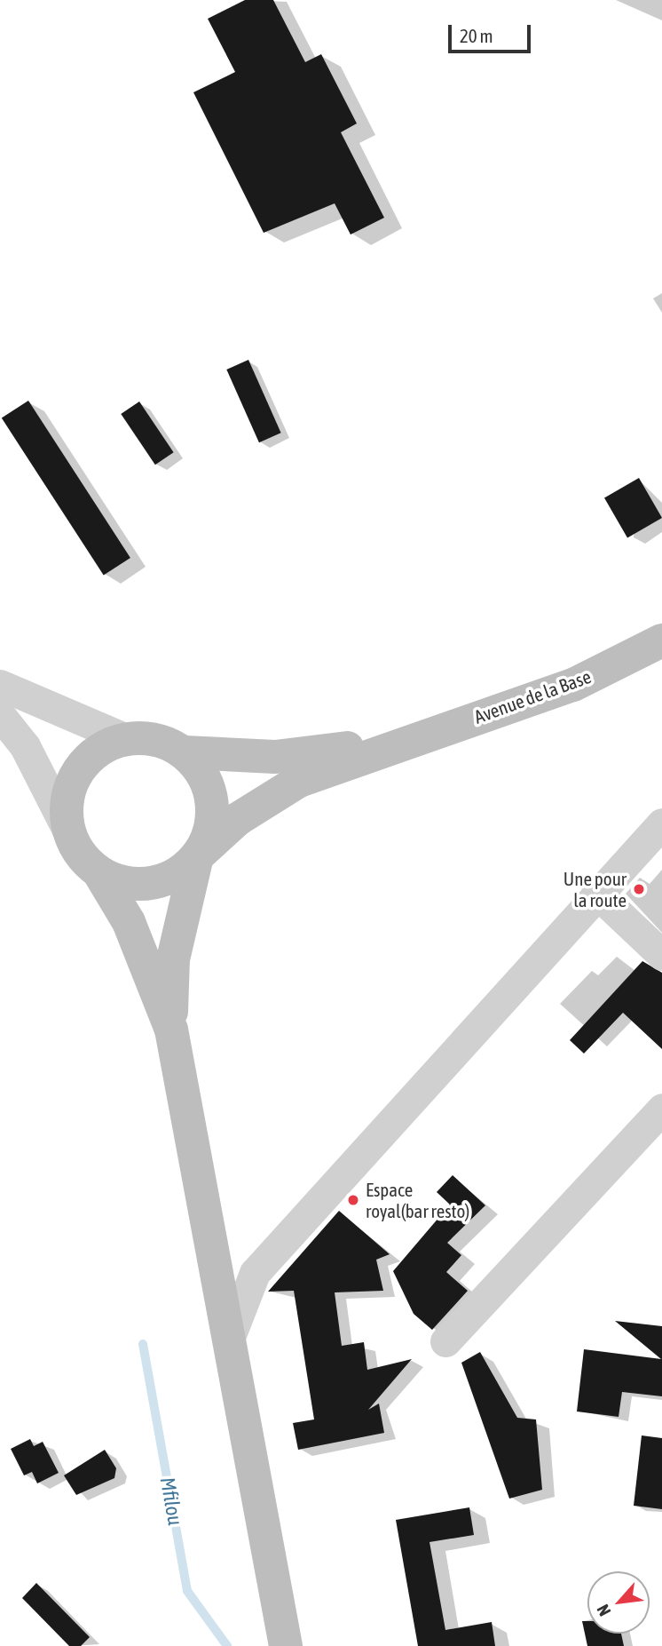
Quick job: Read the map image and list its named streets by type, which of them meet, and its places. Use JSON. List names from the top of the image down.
{
  "streets": {
    "main road": ["Avenue de la Base"]
  },
  "water": ["Mfilou"],
  "places": ["Une pour la route", "Espace royal(bar resto)"],
  "scale_bar": "20 m",
  "north": "bottom left"
}
